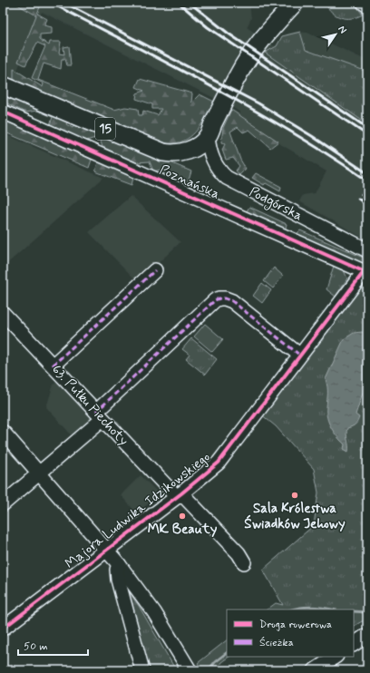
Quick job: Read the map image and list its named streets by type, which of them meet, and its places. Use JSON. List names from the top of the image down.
{
  "streets": {
    "main road": ["15", "Poznańska"],
    "street": ["Podgórska", "63. Pułku Piechoty", "Majora Ludwika Idzikowskiego"]
  },
  "crossings": [
    ["15", "Poznańska"],
    ["15", "Podgórska"],
    ["Poznańska", "Podgórska"],
    ["Poznańska", "Majora Ludwika Idzikowskiego"],
    ["63. Pułku Piechoty", "Majora Ludwika Idzikowskiego"]
  ],
  "places": ["Sala Królestwa Świadków Jehowy", "MK Beauty"],
  "legend": ["Droga rowerowa", "Ścieżka"],
  "scale_bar": "50 m",
  "north": "top right"
}
